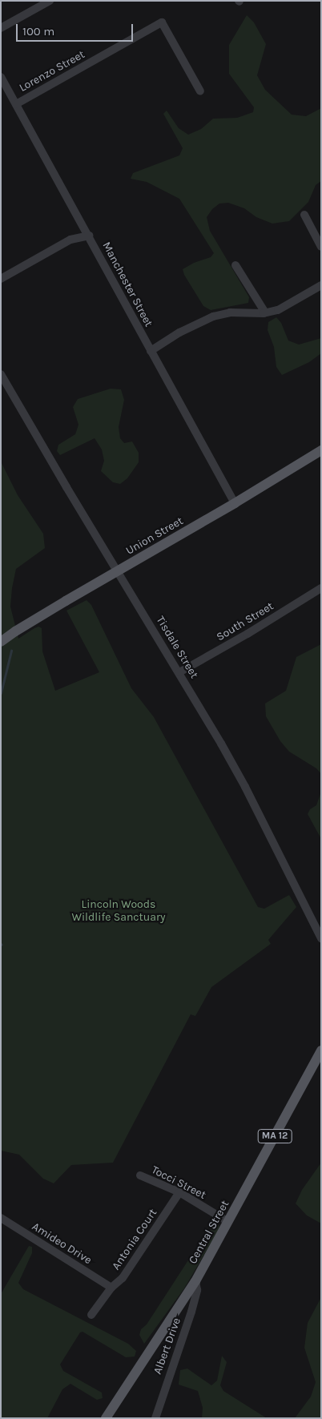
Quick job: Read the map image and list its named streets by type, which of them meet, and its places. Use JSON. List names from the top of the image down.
{
  "streets": {
    "main road": ["Union Street", "MA 12", "Central Street"],
    "street": [
      "Lorenzo Street",
      "Manchester Street",
      "South Street",
      "Tisdale Street",
      "Tocci Street",
      "Antonia Court",
      "Amideo Drive",
      "Albert Drive"
    ]
  },
  "crossings": [
    ["Lorenzo Street", "Manchester Street"],
    ["Manchester Street", "Union Street"],
    ["Union Street", "Tisdale Street"],
    ["South Street", "Tisdale Street"],
    ["Tocci Street", "Central Street"],
    ["Tocci Street", "Antonia Court"],
    ["Central Street", "Albert Drive"],
    ["Antonia Court", "Amideo Drive"]
  ],
  "parks": ["Lincoln Woods Wildlife Sanctuary"],
  "scale_bar": "100 m"
}
